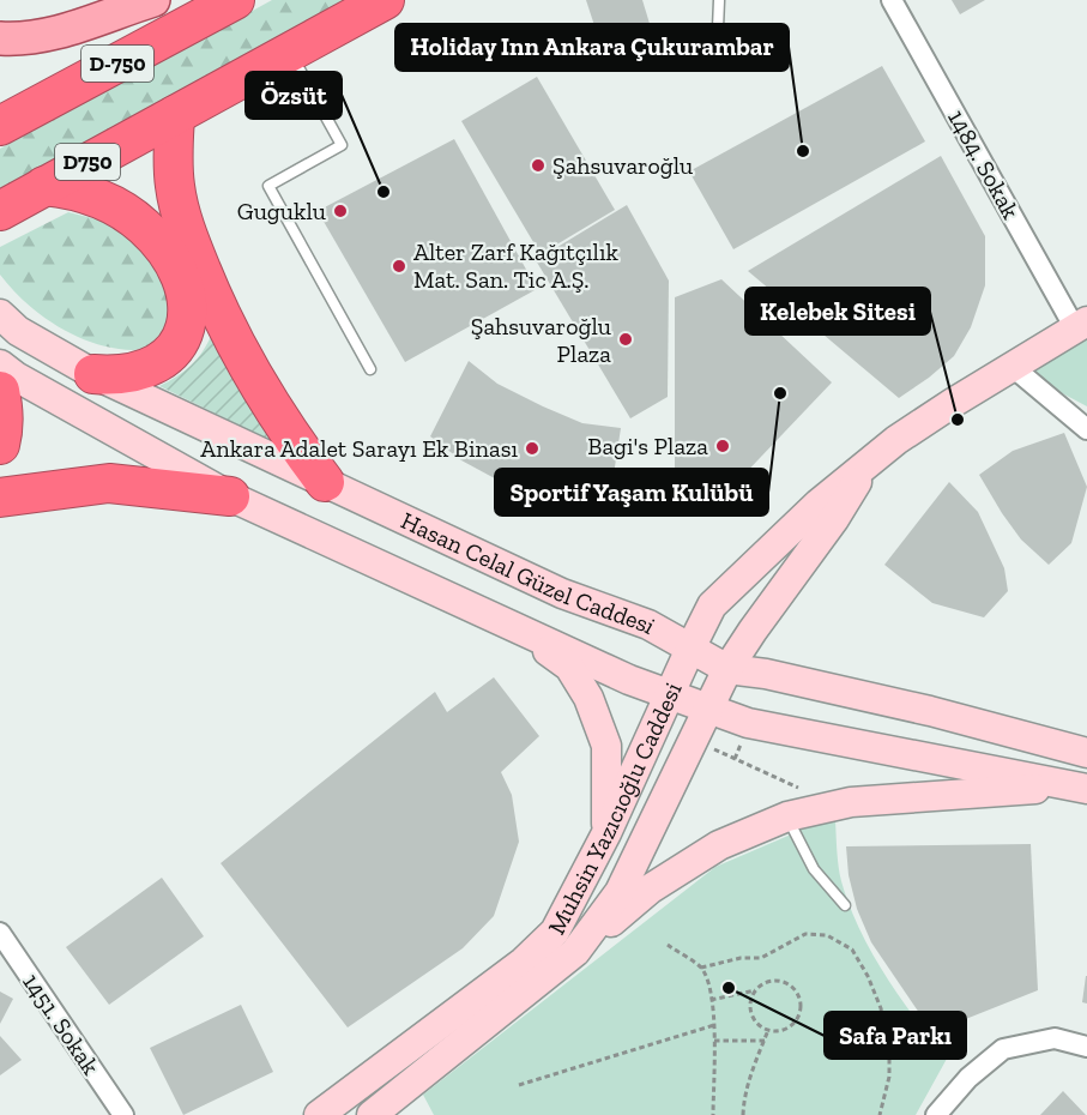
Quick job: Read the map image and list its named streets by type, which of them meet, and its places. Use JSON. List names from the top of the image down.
{
  "streets": {
    "highway": ["D-750", "D750"],
    "main road": ["Hasan Celal Güzel Caddesi", "Muhsin Yazıcıoğlu Caddesi"],
    "street": ["1484. Sokak", "1451. Sokak"]
  },
  "crossings": [
    ["1484. Sokak", "Muhsin Yazıcıoğlu Caddesi"],
    ["Hasan Celal Güzel Caddesi", "Muhsin Yazıcıoğlu Caddesi"]
  ],
  "places": [
    "Holiday Inn Ankara Çukurambar",
    "Şahsuvaroğlu",
    "Özsüt",
    "Guguklu",
    "Alter Zarf Kağıtçılık Mat. San. Tic A.Ş.",
    "Şahsuvaroğlu Plaza",
    "Sportif Yaşam Kulübü",
    "Kelebek Sitesi",
    "Bagi's Plaza",
    "Ankara Adalet Sarayı Ek Binası",
    "Safa Parkı"
  ]
}
